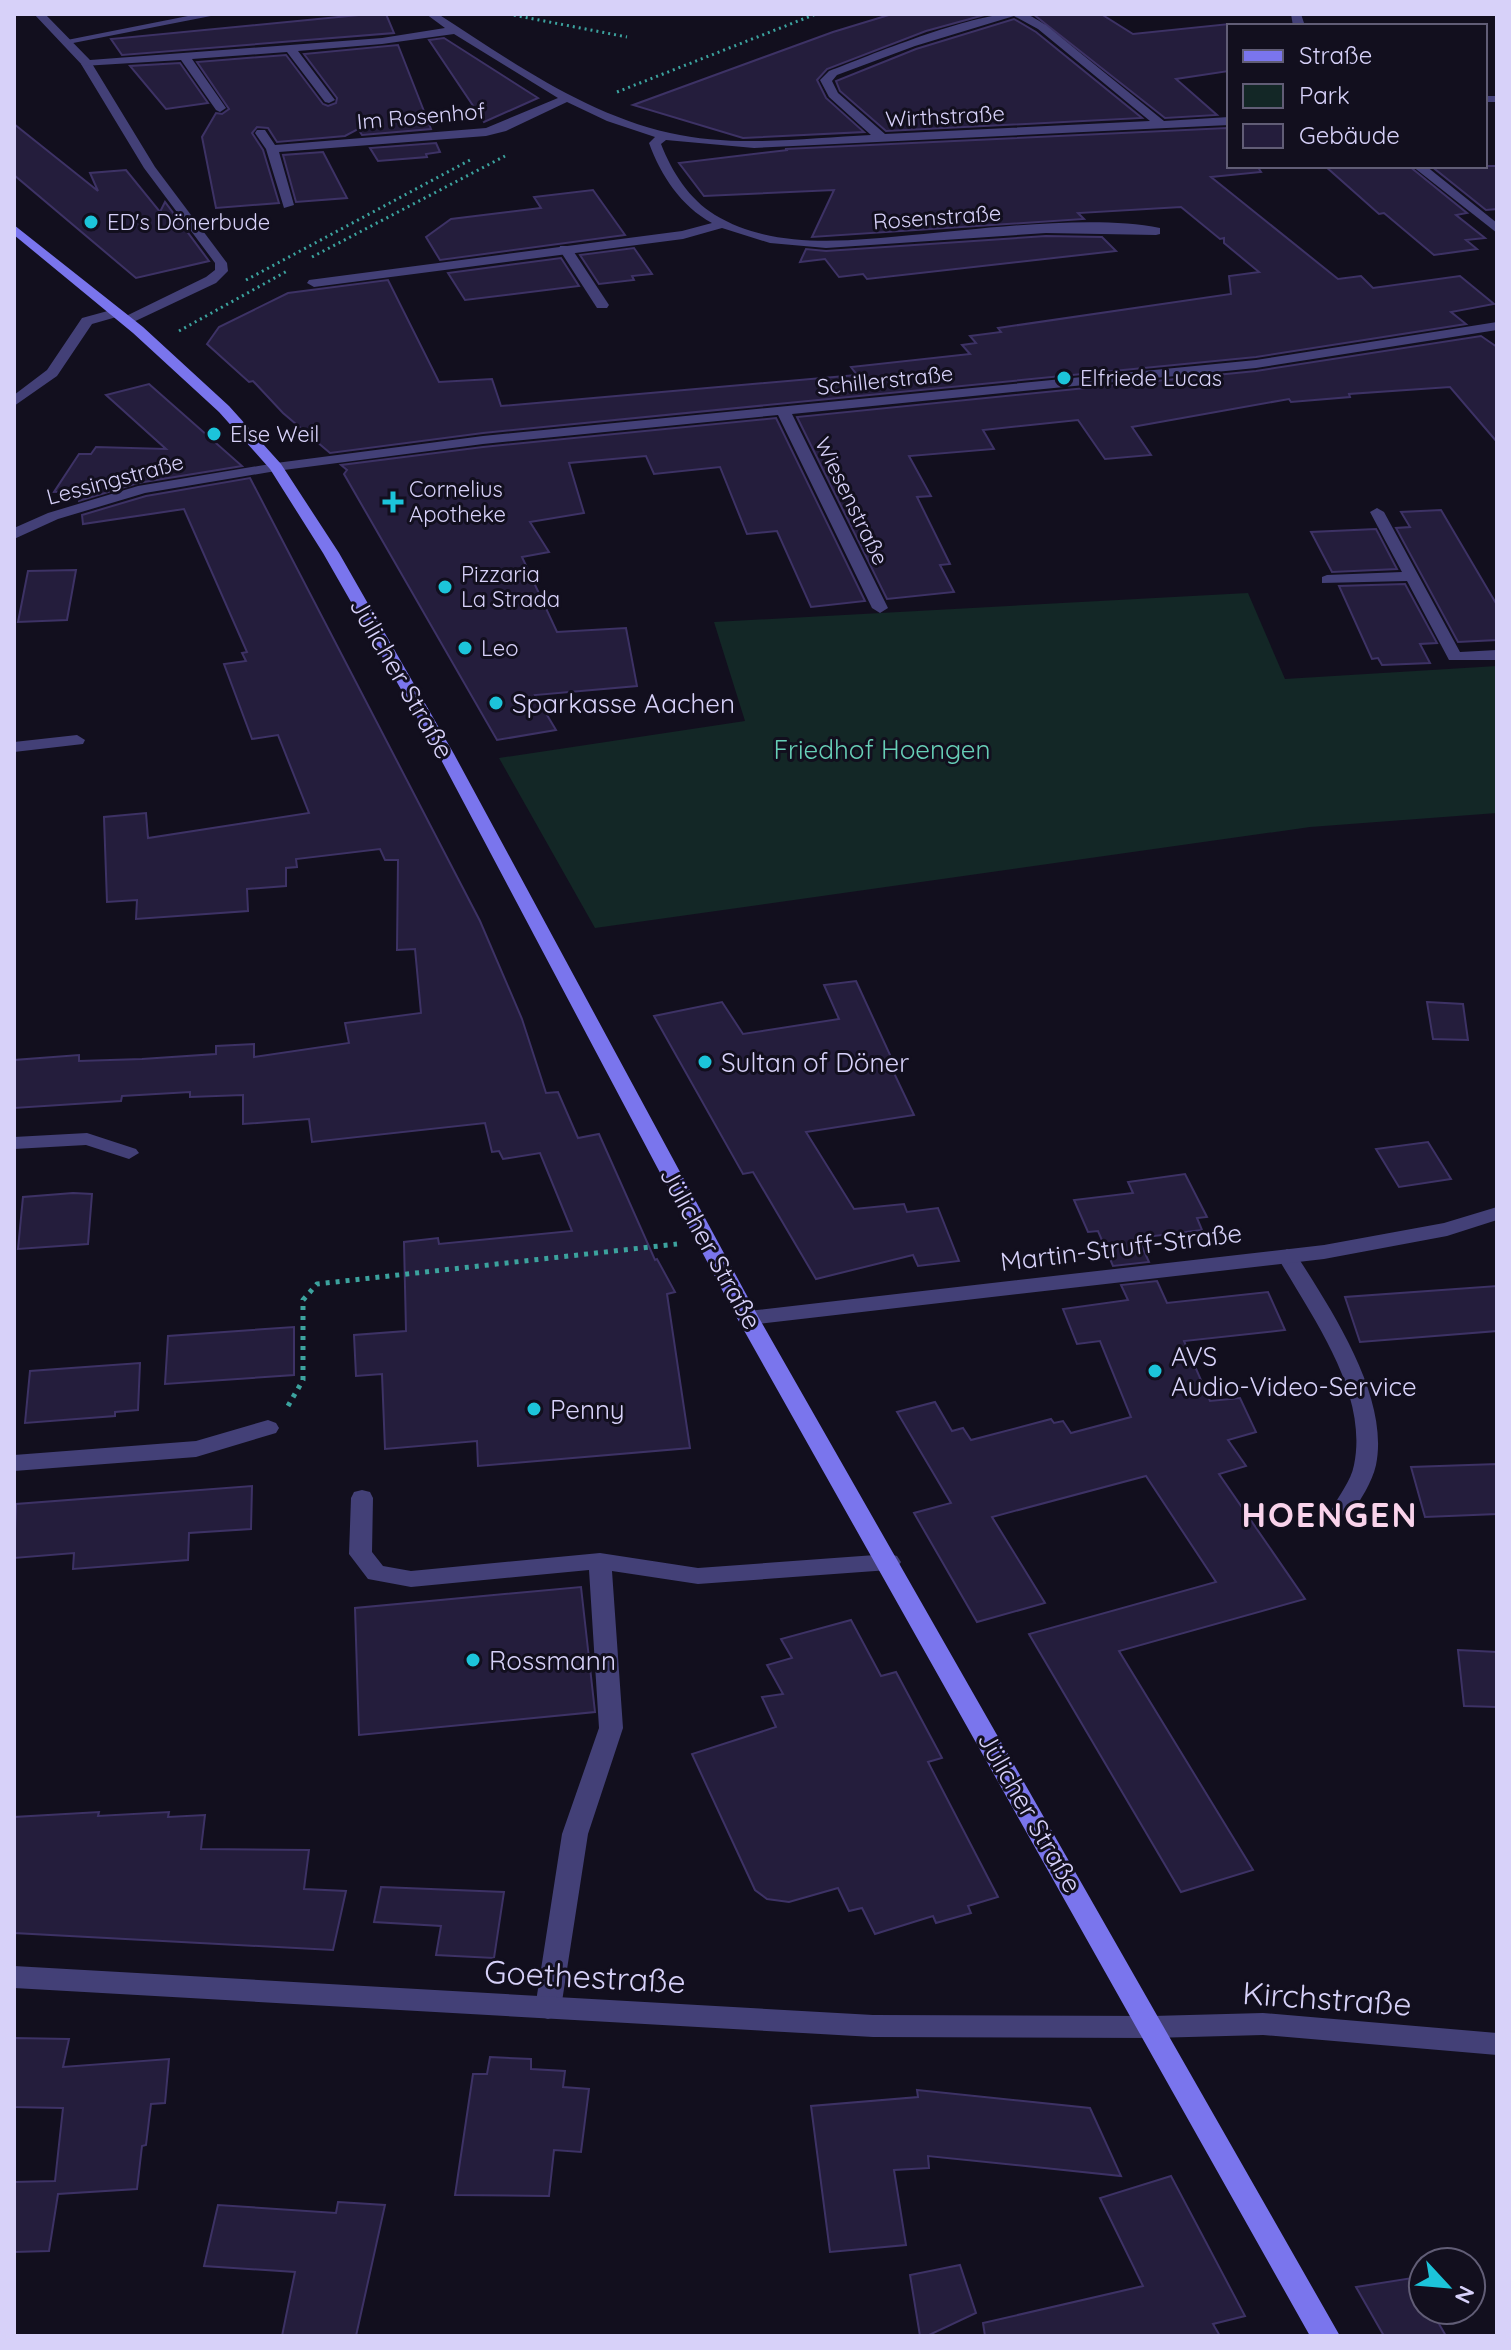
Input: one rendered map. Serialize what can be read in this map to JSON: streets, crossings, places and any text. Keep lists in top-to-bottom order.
{
  "streets": {
    "main road": ["Jülicher Straße"],
    "street": [
      "Im Rosenhof",
      "Wirthstraße",
      "Rosenstraße",
      "Schillerstraße",
      "Lessingstraße",
      "Wiesenstraße",
      "Martin-Struff-Straße",
      "Goethestraße",
      "Kirchstraße"
    ]
  },
  "crossings": [
    ["Wirthstraße", "Rosenstraße"],
    ["Schillerstraße", "Lessingstraße"],
    ["Schillerstraße", "Wiesenstraße"],
    ["Schillerstraße", "Jülicher Straße"],
    ["Lessingstraße", "Jülicher Straße"],
    ["Jülicher Straße", "Martin-Struff-Straße"],
    ["Jülicher Straße", "Goethestraße"],
    ["Jülicher Straße", "Kirchstraße"],
    ["Goethestraße", "Kirchstraße"]
  ],
  "districts": ["HOENGEN"],
  "parks": ["Friedhof Hoengen"],
  "places": {
    "other": [
      "ED's Dönerbude",
      "Elfriede Lucas",
      "Else Weil",
      "Pizzaria La Strada",
      "Leo",
      "Sparkasse Aachen",
      "Sultan of Döner",
      "AVS Audio-Video-Service",
      "Penny",
      "Rossmann"
    ],
    "health": ["Cornelius Apotheke"]
  },
  "legend": ["Straße", "Park", "Gebäude"],
  "north": "bottom right"
}
